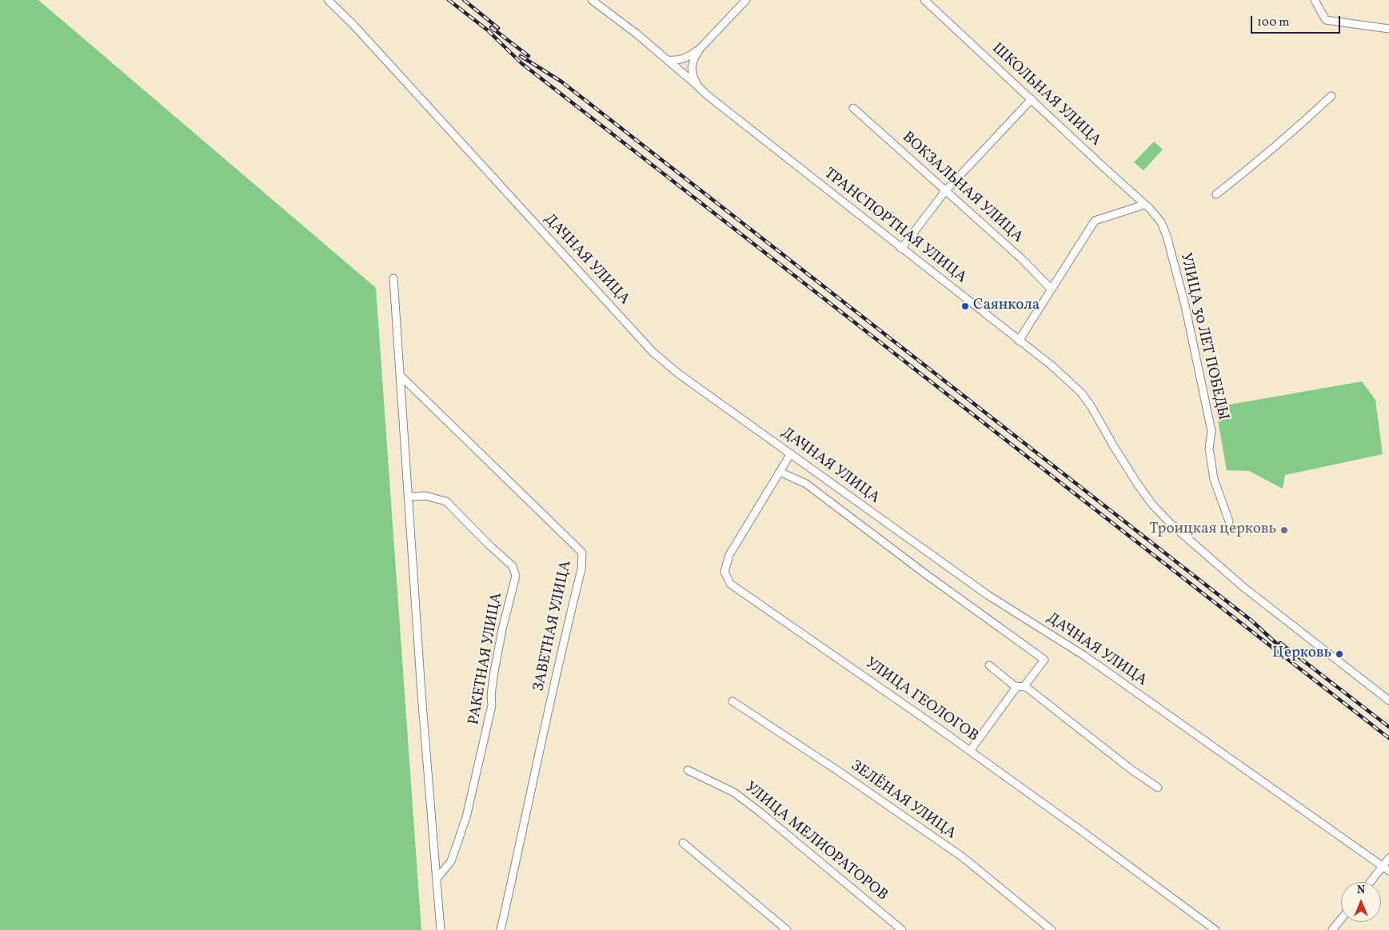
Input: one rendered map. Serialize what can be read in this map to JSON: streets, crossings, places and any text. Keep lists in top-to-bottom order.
{
  "streets": {
    "street": [
      "ШКОЛЬНАЯ УЛИЦА",
      "ВОКЗАЛЬНАЯ УЛИЦА",
      "ТРАНСПОРТНАЯ УЛИЦА",
      "ДАЧНАЯ УЛИЦА",
      "УЛИЦА 30 ЛЕТ ПОБЕДЫ",
      "ЗАВЕТНАЯ УЛИЦА",
      "РАКЕТНАЯ УЛИЦА",
      "УЛИЦА ГЕОЛОГОВ",
      "ЗЕЛЁНАЯ УЛИЦА",
      "УЛИЦА МЕЛИОРАТОРОВ"
    ]
  },
  "crossings": [
    ["ШКОЛЬНАЯ УЛИЦА", "УЛИЦА 30 ЛЕТ ПОБЕДЫ"],
    ["ДАЧНАЯ УЛИЦА", "УЛИЦА ГЕОЛОГОВ"]
  ],
  "places": ["Саянкола", "Троицкая церковь", "Церковь"],
  "scale_bar": "100 m",
  "north": "top"
}
